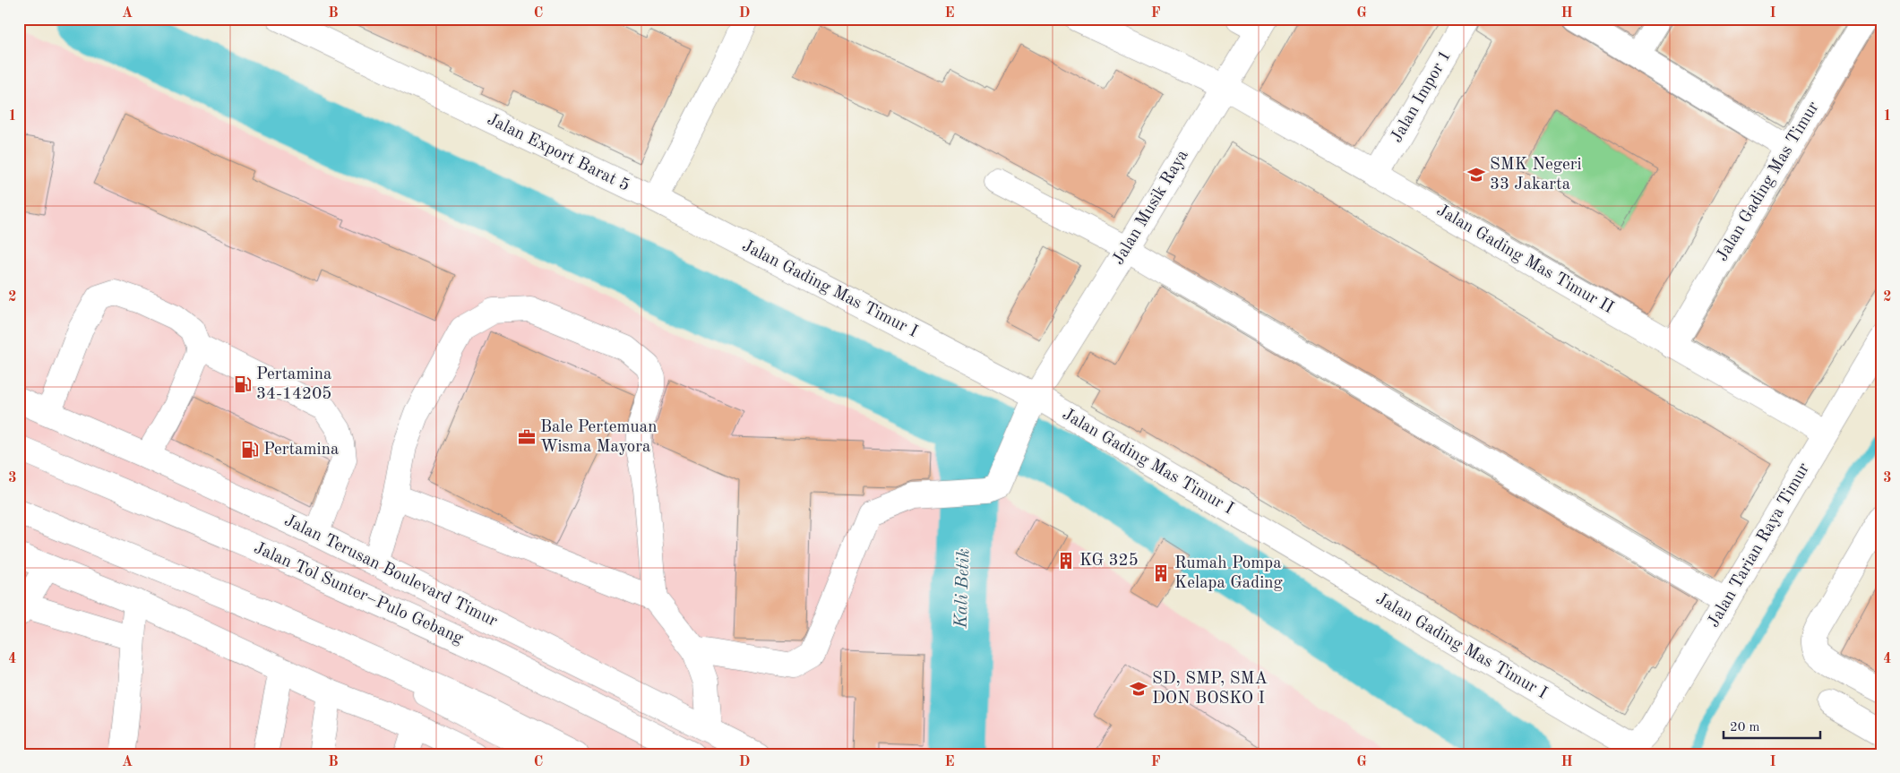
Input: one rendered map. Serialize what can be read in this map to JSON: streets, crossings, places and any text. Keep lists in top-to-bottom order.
{
  "streets": {
    "main road": [
      "Jalan Impor 1",
      "Jalan Export Barat 5",
      "Jalan Gading Mas Timur",
      "Jalan Musik Raya",
      "Jalan Gading Mas Timur II",
      "Jalan Gading Mas Timur I",
      "Jalan Tarian Raya Timur",
      "Jalan Terusan Boulevard Timur",
      "Jalan Tol Sunter–Pulo Gebang"
    ]
  },
  "crossings": [
    ["Jalan Impor 1", "Jalan Gading Mas Timur II"],
    ["Jalan Export Barat 5", "Jalan Gading Mas Timur I"],
    ["Jalan Gading Mas Timur", "Jalan Gading Mas Timur II"],
    ["Jalan Musik Raya", "Jalan Gading Mas Timur II"],
    ["Jalan Musik Raya", "Jalan Gading Mas Timur I"],
    ["Jalan Gading Mas Timur II", "Jalan Tarian Raya Timur"],
    ["Jalan Gading Mas Timur I", "Jalan Tarian Raya Timur"]
  ],
  "water": ["Kali Betik"],
  "places": {
    "school or university": ["SMK Negeri 33 Jakarta", "SD, SMP, SMA DON BOSKO I"],
    "fuel station": ["Pertamina 34-14205", "Pertamina"],
    "office": ["Bale Pertemuan Wisma Mayora"],
    "building": ["KG 325", "Rumah Pompa Kelapa Gading"]
  },
  "scale_bar": "20 m",
  "grid": {
    "columns": [
      "A",
      "B",
      "C",
      "D",
      "E",
      "F",
      "G",
      "H",
      "I"
    ],
    "rows": [
      "1",
      "2",
      "3",
      "4"
    ]
  }
}
